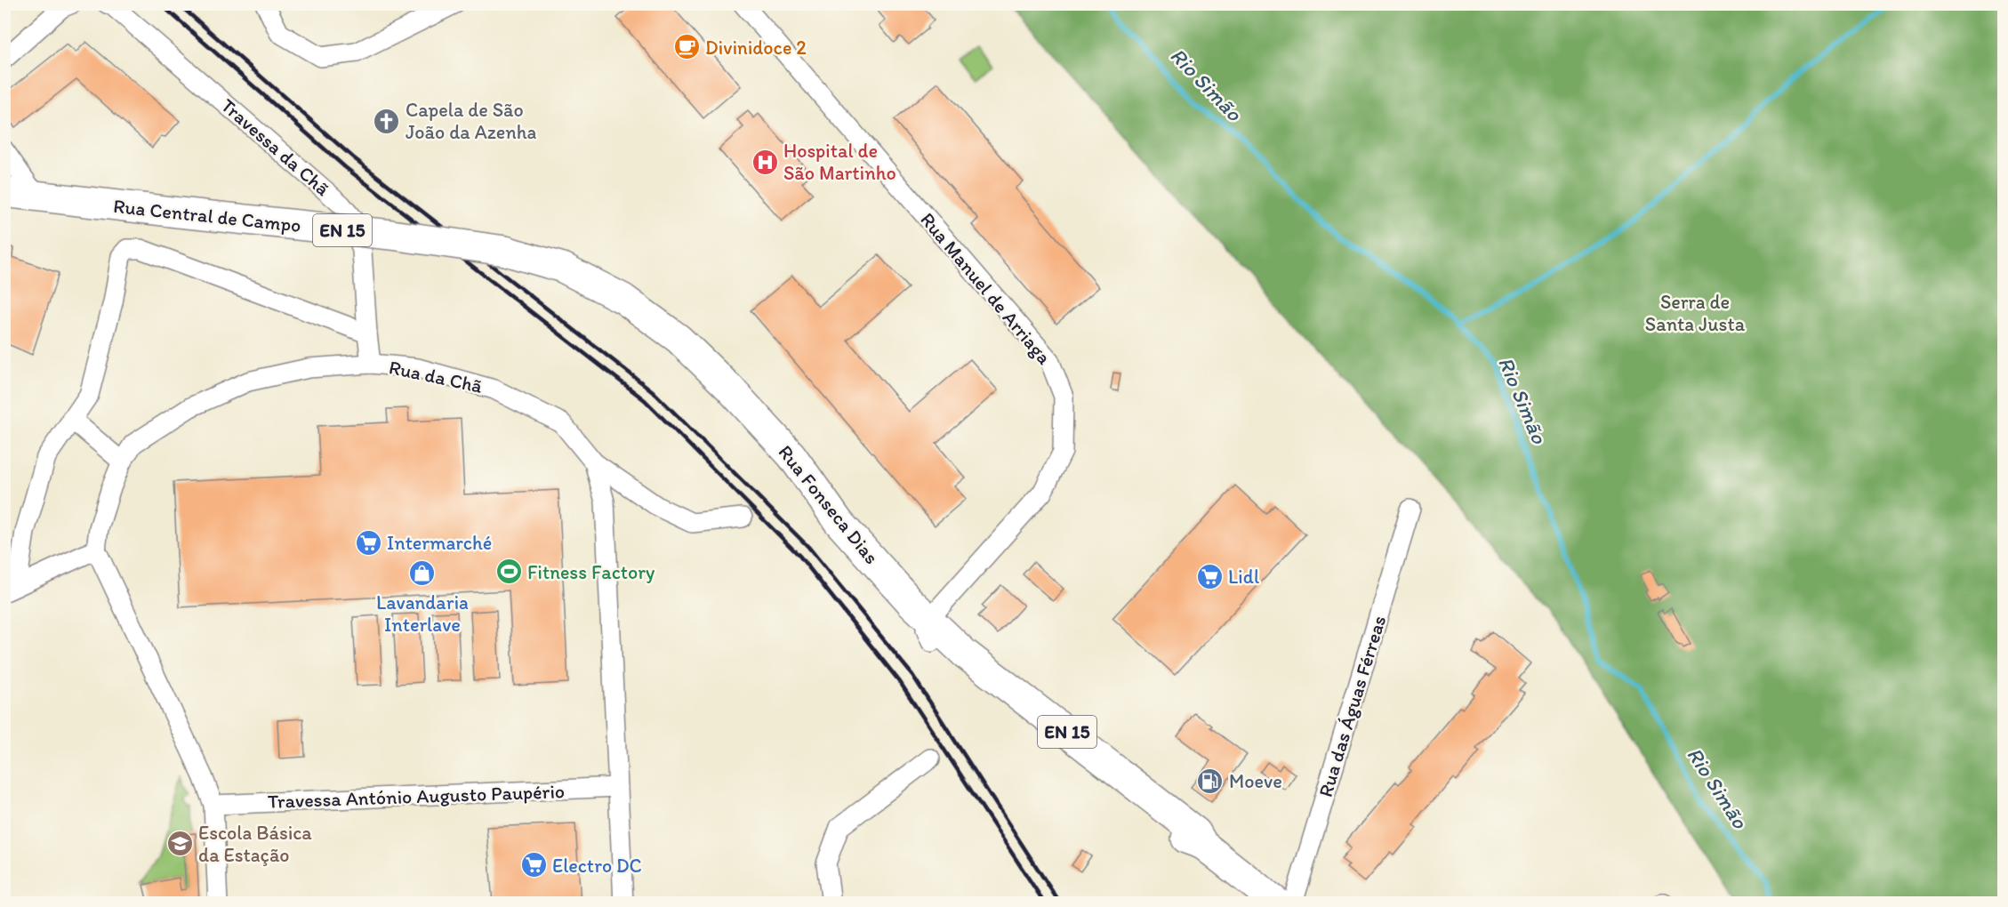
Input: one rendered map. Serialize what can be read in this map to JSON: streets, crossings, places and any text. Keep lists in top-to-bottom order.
{
  "streets": {
    "main road": ["Rua Central de Campo", "EN 15", "Rua Fonseca Dias"],
    "street": [
      "Travessa da Chã",
      "Rua Manuel de Arriaga",
      "Rua da Chã",
      "Rua das Águas Férreas",
      "Travessa António Augusto Paupério"
    ]
  },
  "crossings": [
    ["Travessa da Chã", "Rua da Chã"],
    ["Rua Central de Campo", "Rua Fonseca Dias"],
    ["Rua Manuel de Arriaga", "Rua Fonseca Dias"]
  ],
  "water": ["Rio Simão"],
  "parks": ["Serra de Santa Justa"],
  "places": {
    "cafe": ["Divinidoce 2"],
    "church": ["Capela de São João da Azenha"],
    "hospital": ["Hospital de São Martinho"],
    "supermarket": ["Intermarché", "Lidl", "Electro DC"],
    "sports": ["Fitness Factory"],
    "shop": ["Lavandaria Interlave"],
    "fuel station": ["Moeve"],
    "school or university": ["Escola Básica da Estação"]
  }
}
